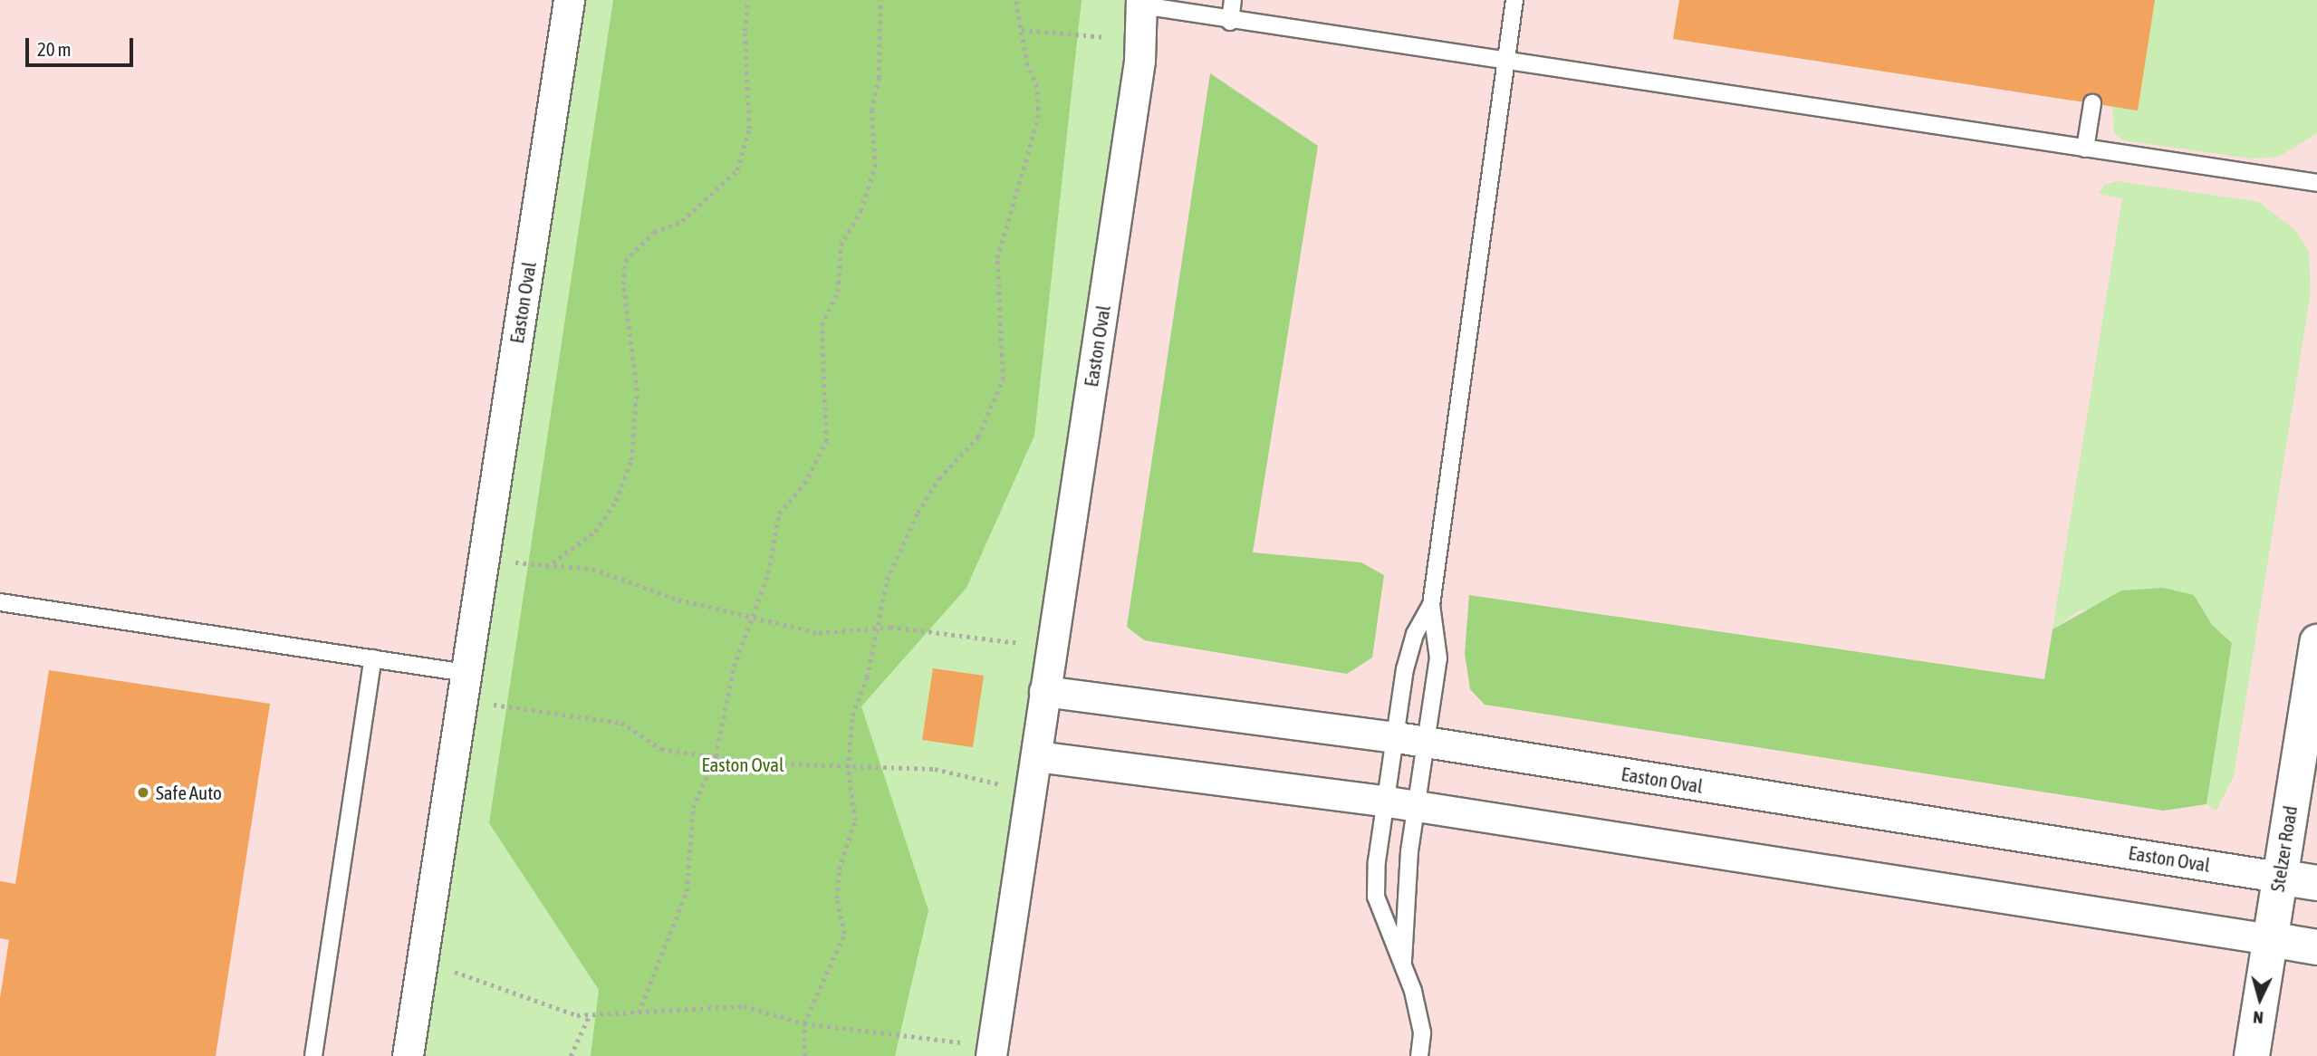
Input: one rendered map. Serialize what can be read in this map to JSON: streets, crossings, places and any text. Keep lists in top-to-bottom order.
{
  "streets": {
    "main road": ["Stelzer Road"],
    "street": ["Easton Oval"]
  },
  "crossings": [
    ["Easton Oval", "Stelzer Road"]
  ],
  "parks": ["Easton Oval"],
  "places": ["Safe Auto"],
  "scale_bar": "20 m",
  "north": "bottom"
}
